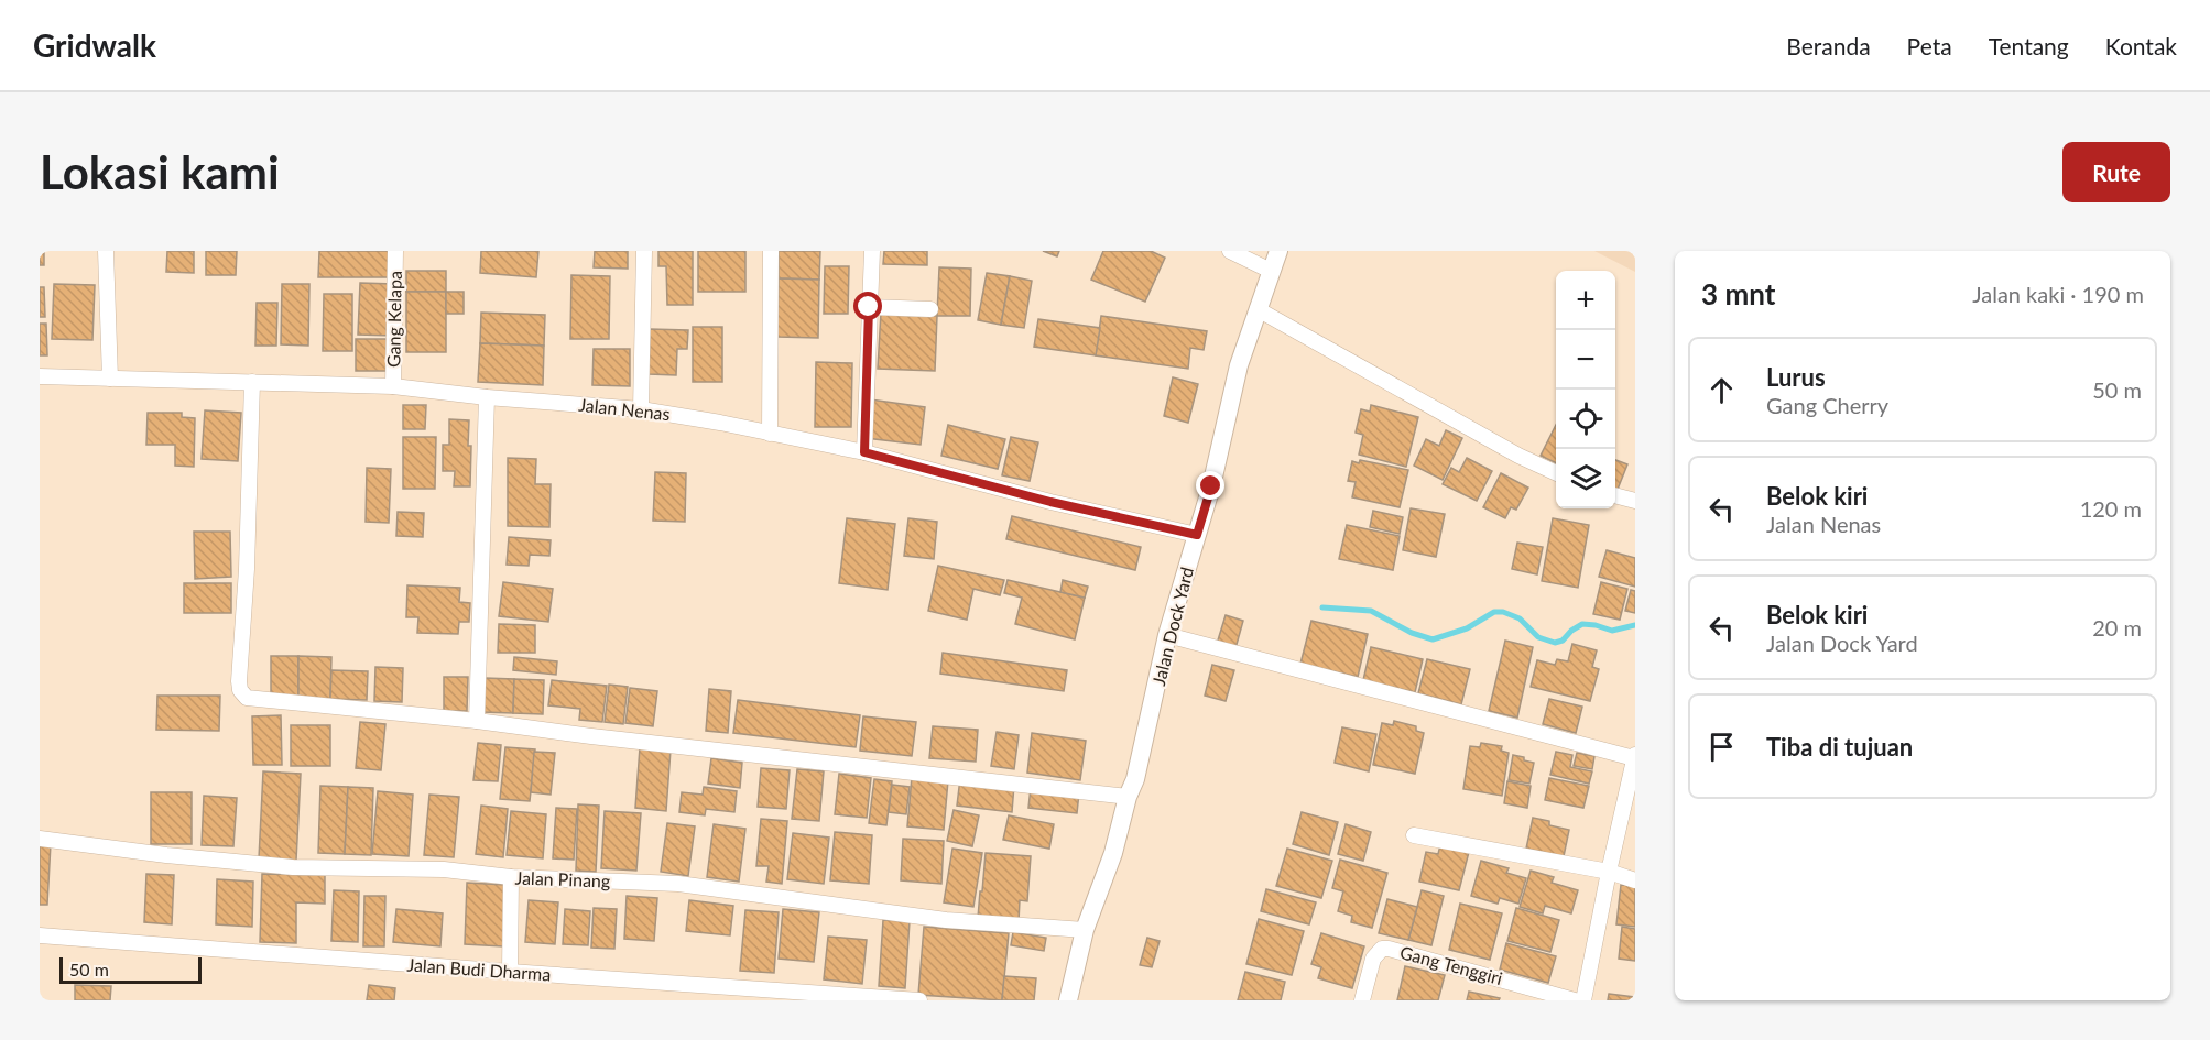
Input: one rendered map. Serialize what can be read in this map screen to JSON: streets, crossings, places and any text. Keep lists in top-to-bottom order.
{
  "streets": {
    "street": [
      "Gang Kelapa",
      "Jalan Nenas",
      "Jalan Dock Yard",
      "Jalan Pinang",
      "Gang Tenggiri",
      "Jalan Budi Dharma"
    ]
  },
  "crossings": [
    ["Gang Kelapa", "Jalan Nenas"],
    ["Jalan Nenas", "Jalan Dock Yard"],
    ["Jalan Dock Yard", "Jalan Pinang"]
  ],
  "scale_bar": "50 m",
  "page": {
    "header": "Gridwalk",
    "nav": [
      "Beranda",
      "Peta",
      "Tentang",
      "Kontak"
    ],
    "buttons": "Rute",
    "title": "Lokasi kami",
    "heading": ["3 mnt", "Jalan kaki · 190 m"],
    "map_buttons": ["+", "−"],
    "list": [
      ["Lurus", "Gang Cherry", "50 m"],
      ["Belok kiri", "Jalan Nenas", "120 m"],
      ["Belok kiri", "Jalan Dock Yard", "20 m"],
      "Tiba di tujuan"
    ],
    "scale": "50 m"
  }
}
